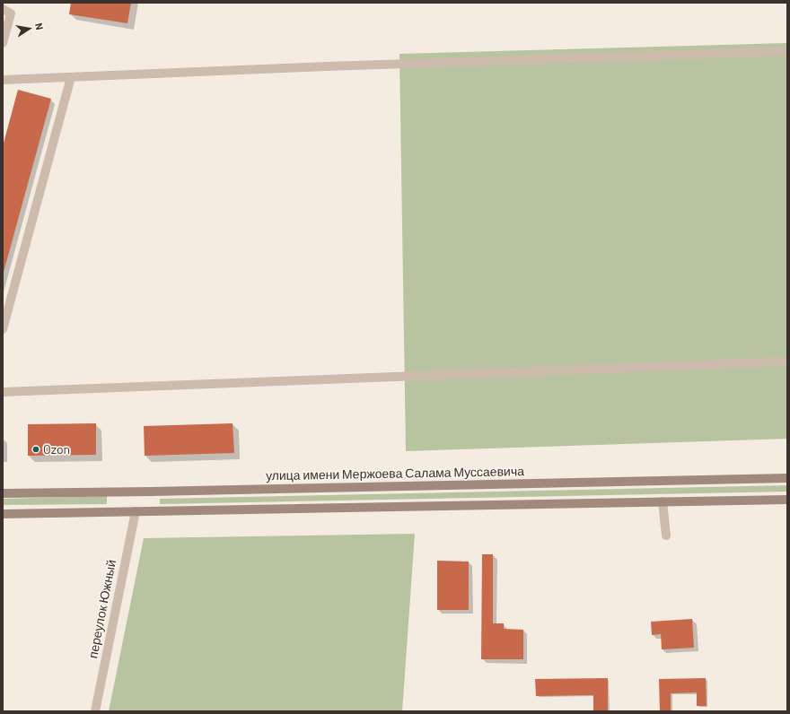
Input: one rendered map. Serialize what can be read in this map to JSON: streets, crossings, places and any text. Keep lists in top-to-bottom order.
{
  "streets": {
    "street": ["улица имени Мержоева Салама Муссаевича", "переулок Южный"]
  },
  "places": ["Ozon"],
  "north": "right"
}
